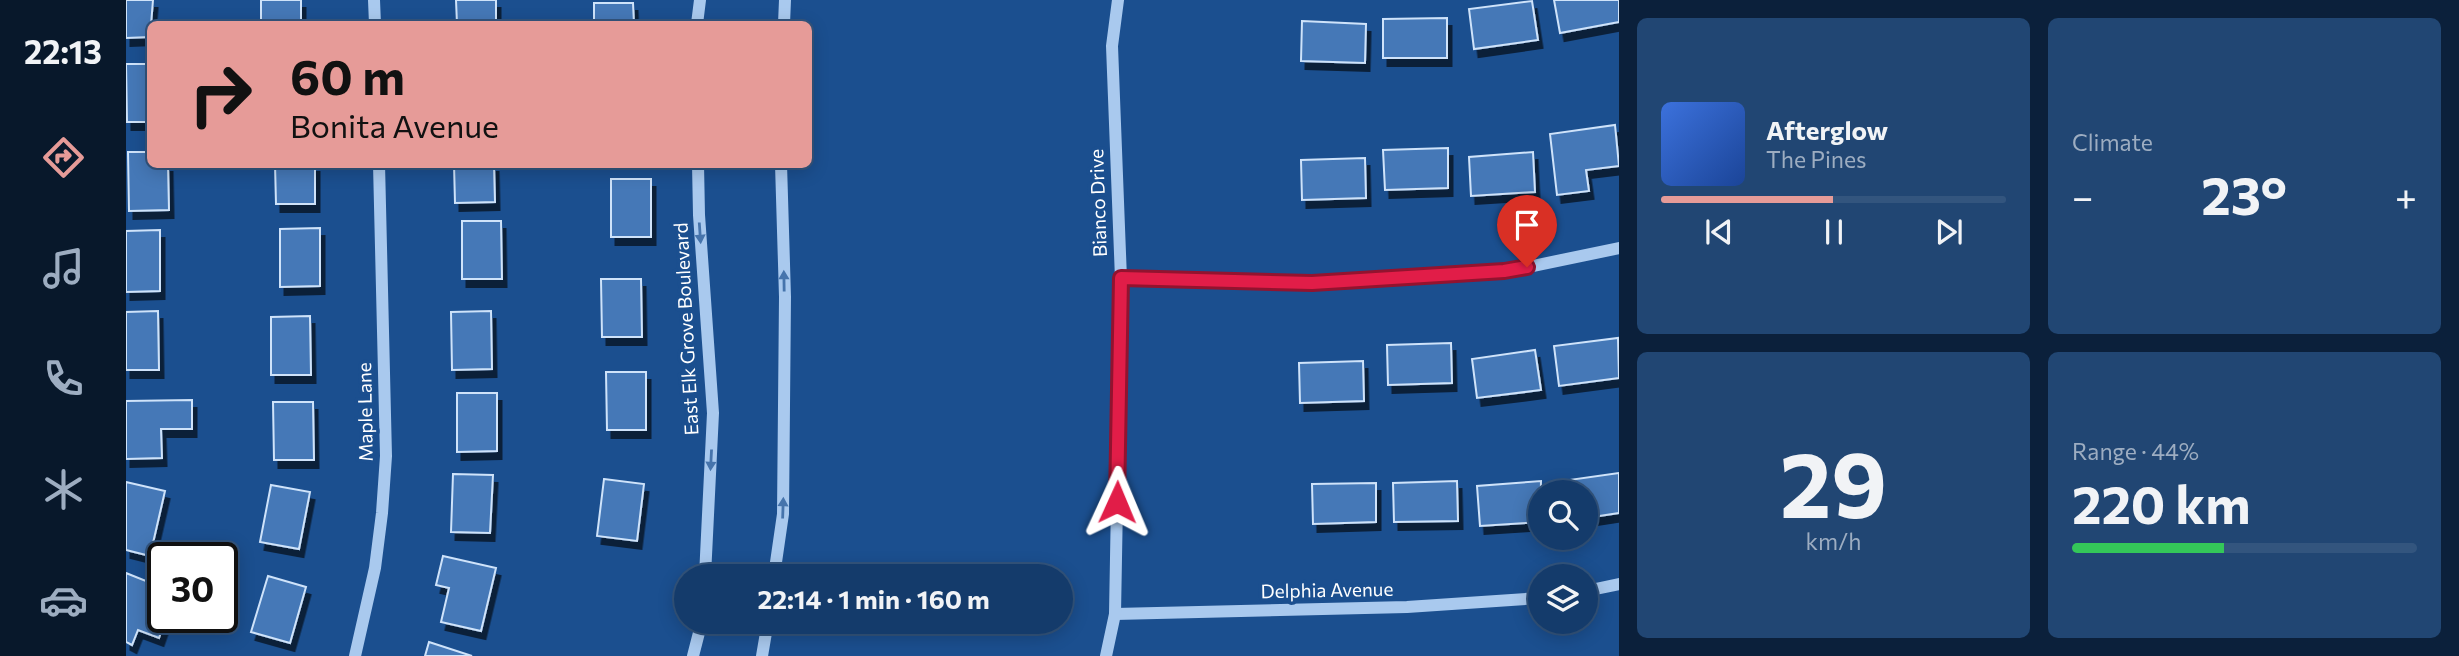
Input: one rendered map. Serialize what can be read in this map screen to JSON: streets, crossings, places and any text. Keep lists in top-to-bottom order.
{
  "streets": {
    "street": [
      "Bianco Drive",
      "East Elk Grove Boulevard",
      "Maple Lane",
      "Delphia Avenue"
    ]
  },
  "crossings": [
    ["Bianco Drive", "Delphia Avenue"]
  ],
  "page": {
    "tabs": "22:13",
    "tile": [
      "Climate",
      ["29", "km/h"],
      ["Range · 44%", "220 km"]
    ],
    "turn": ["60 m", "Bonita Avenue"],
    "song": ["Afterglow", "The Pines"],
    "heat": ["−", "23°", "+"],
    "limit": "30",
    "trip": "22:14 · 1 min · 160 m"
  }
}
